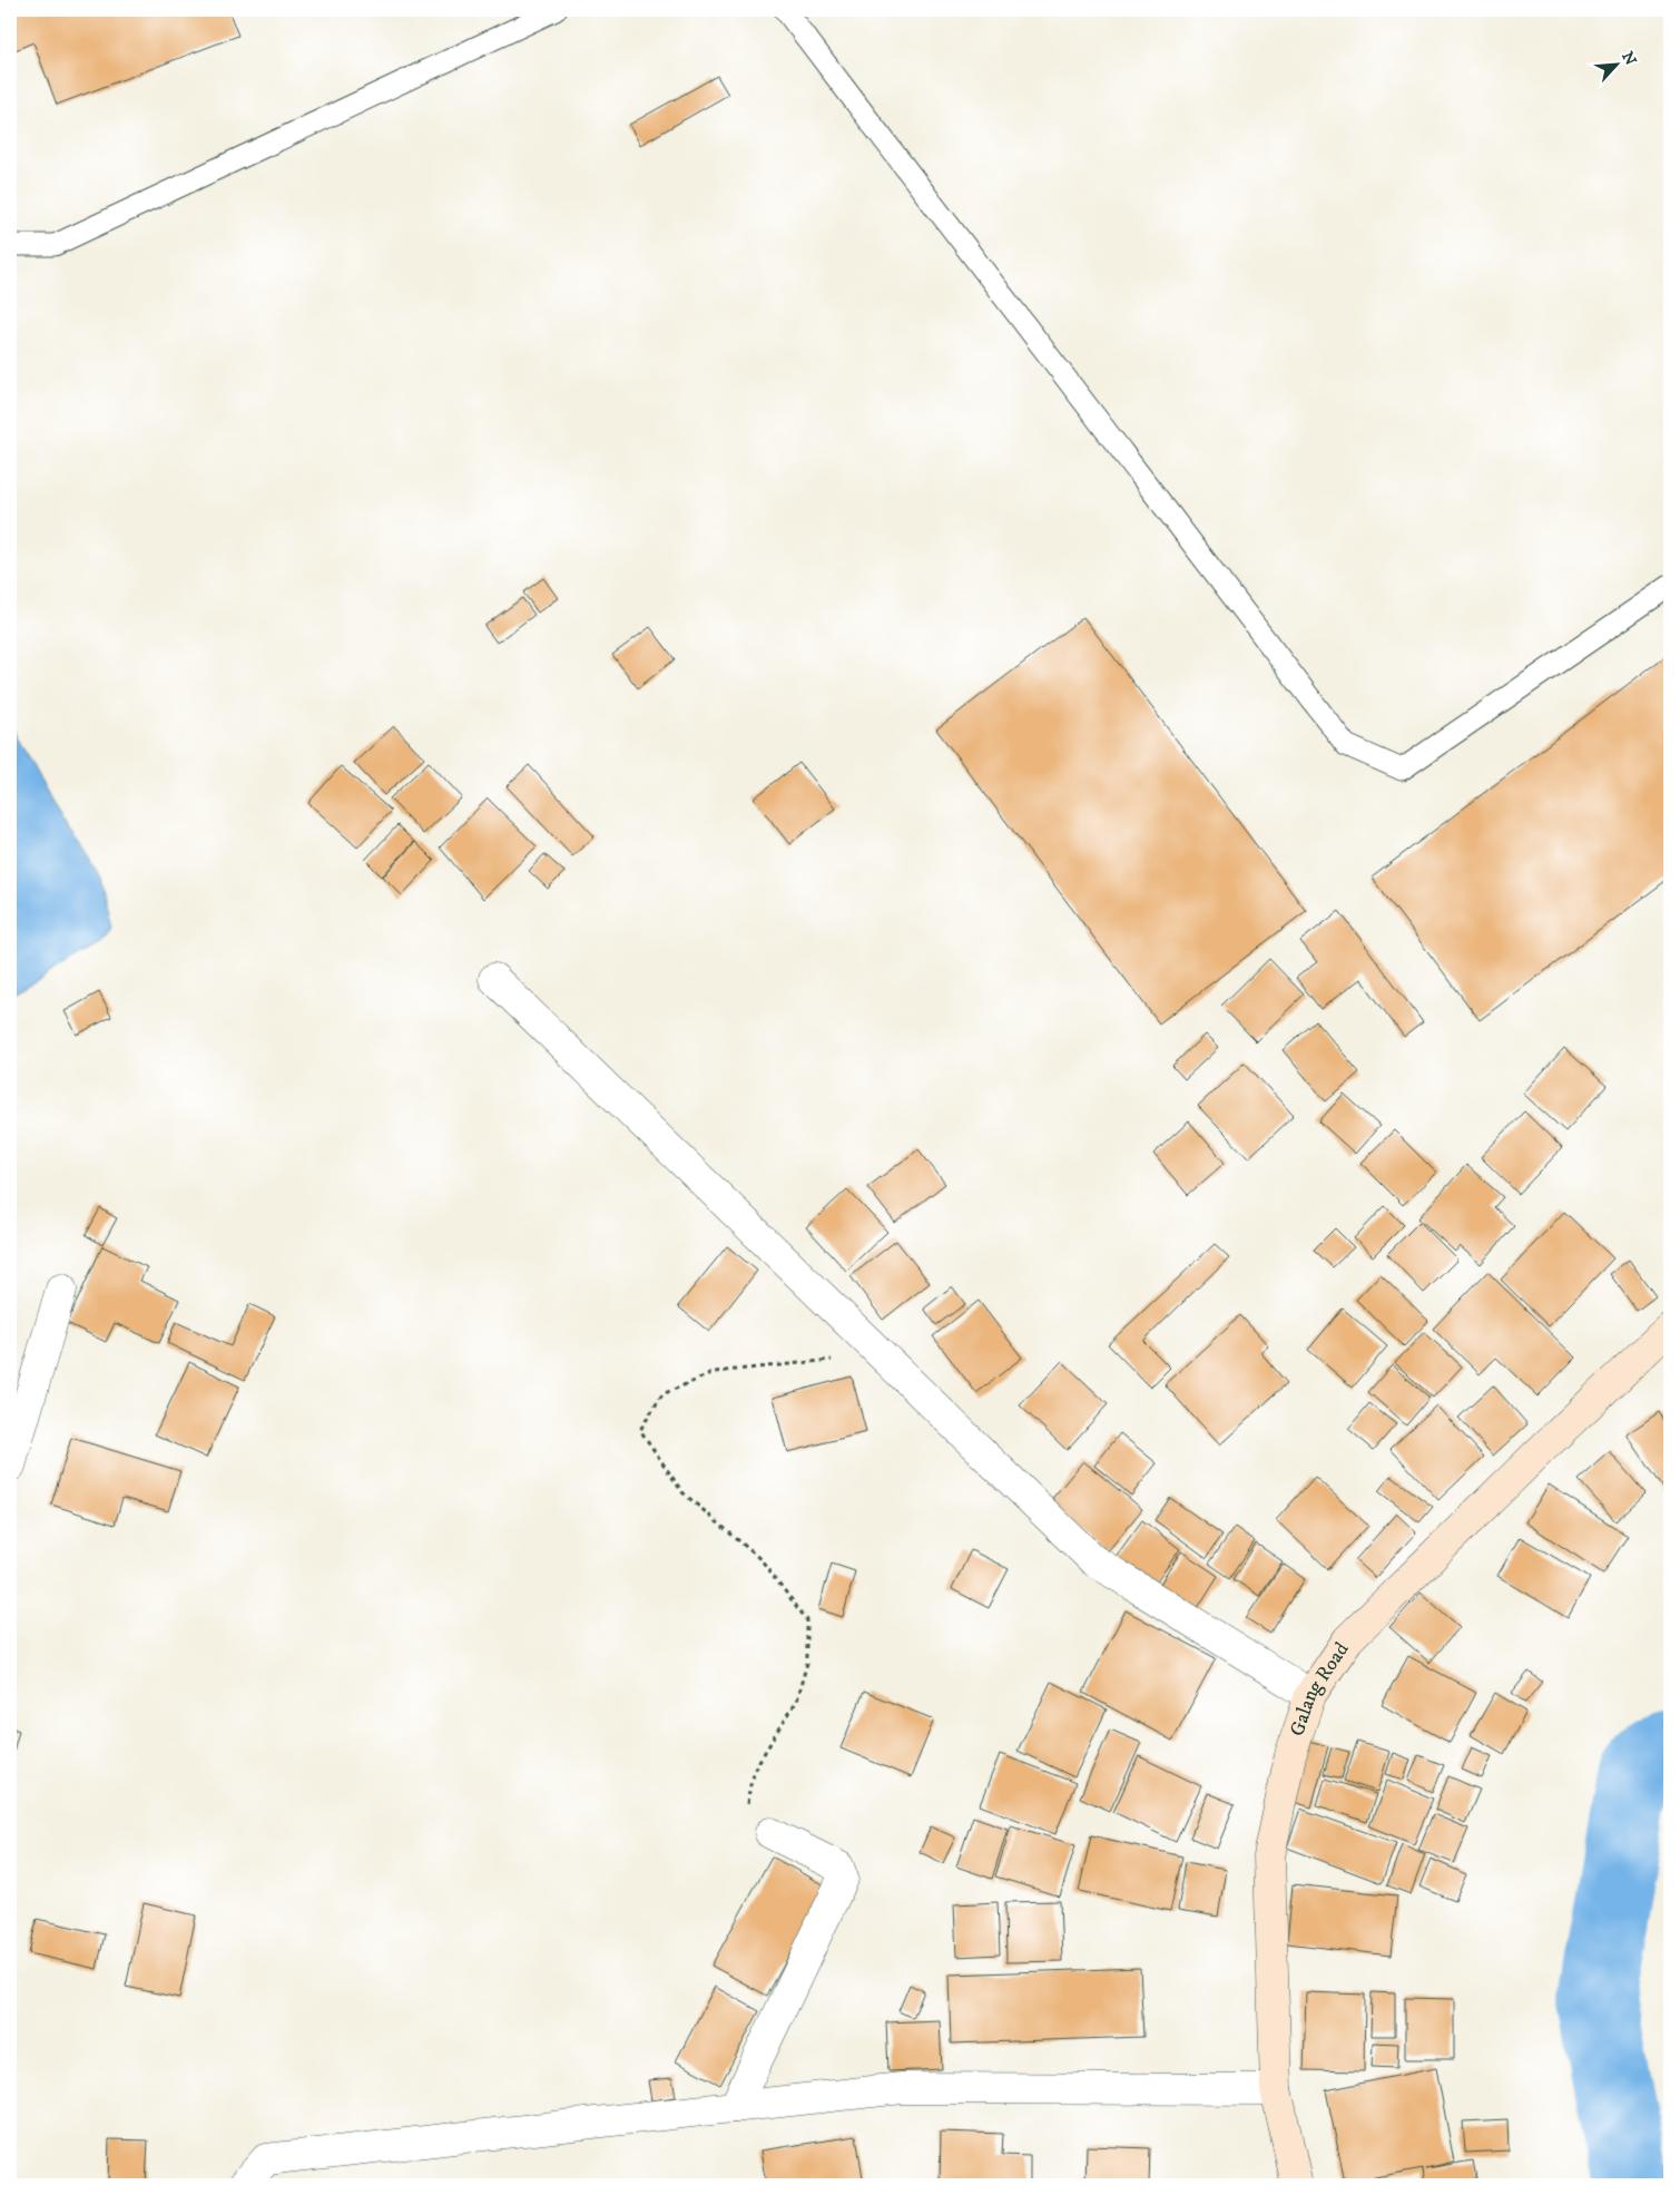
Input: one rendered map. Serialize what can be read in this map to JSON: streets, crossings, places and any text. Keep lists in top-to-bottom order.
{
  "streets": {
    "street": ["Galang Road"]
  },
  "north": "top right"
}
